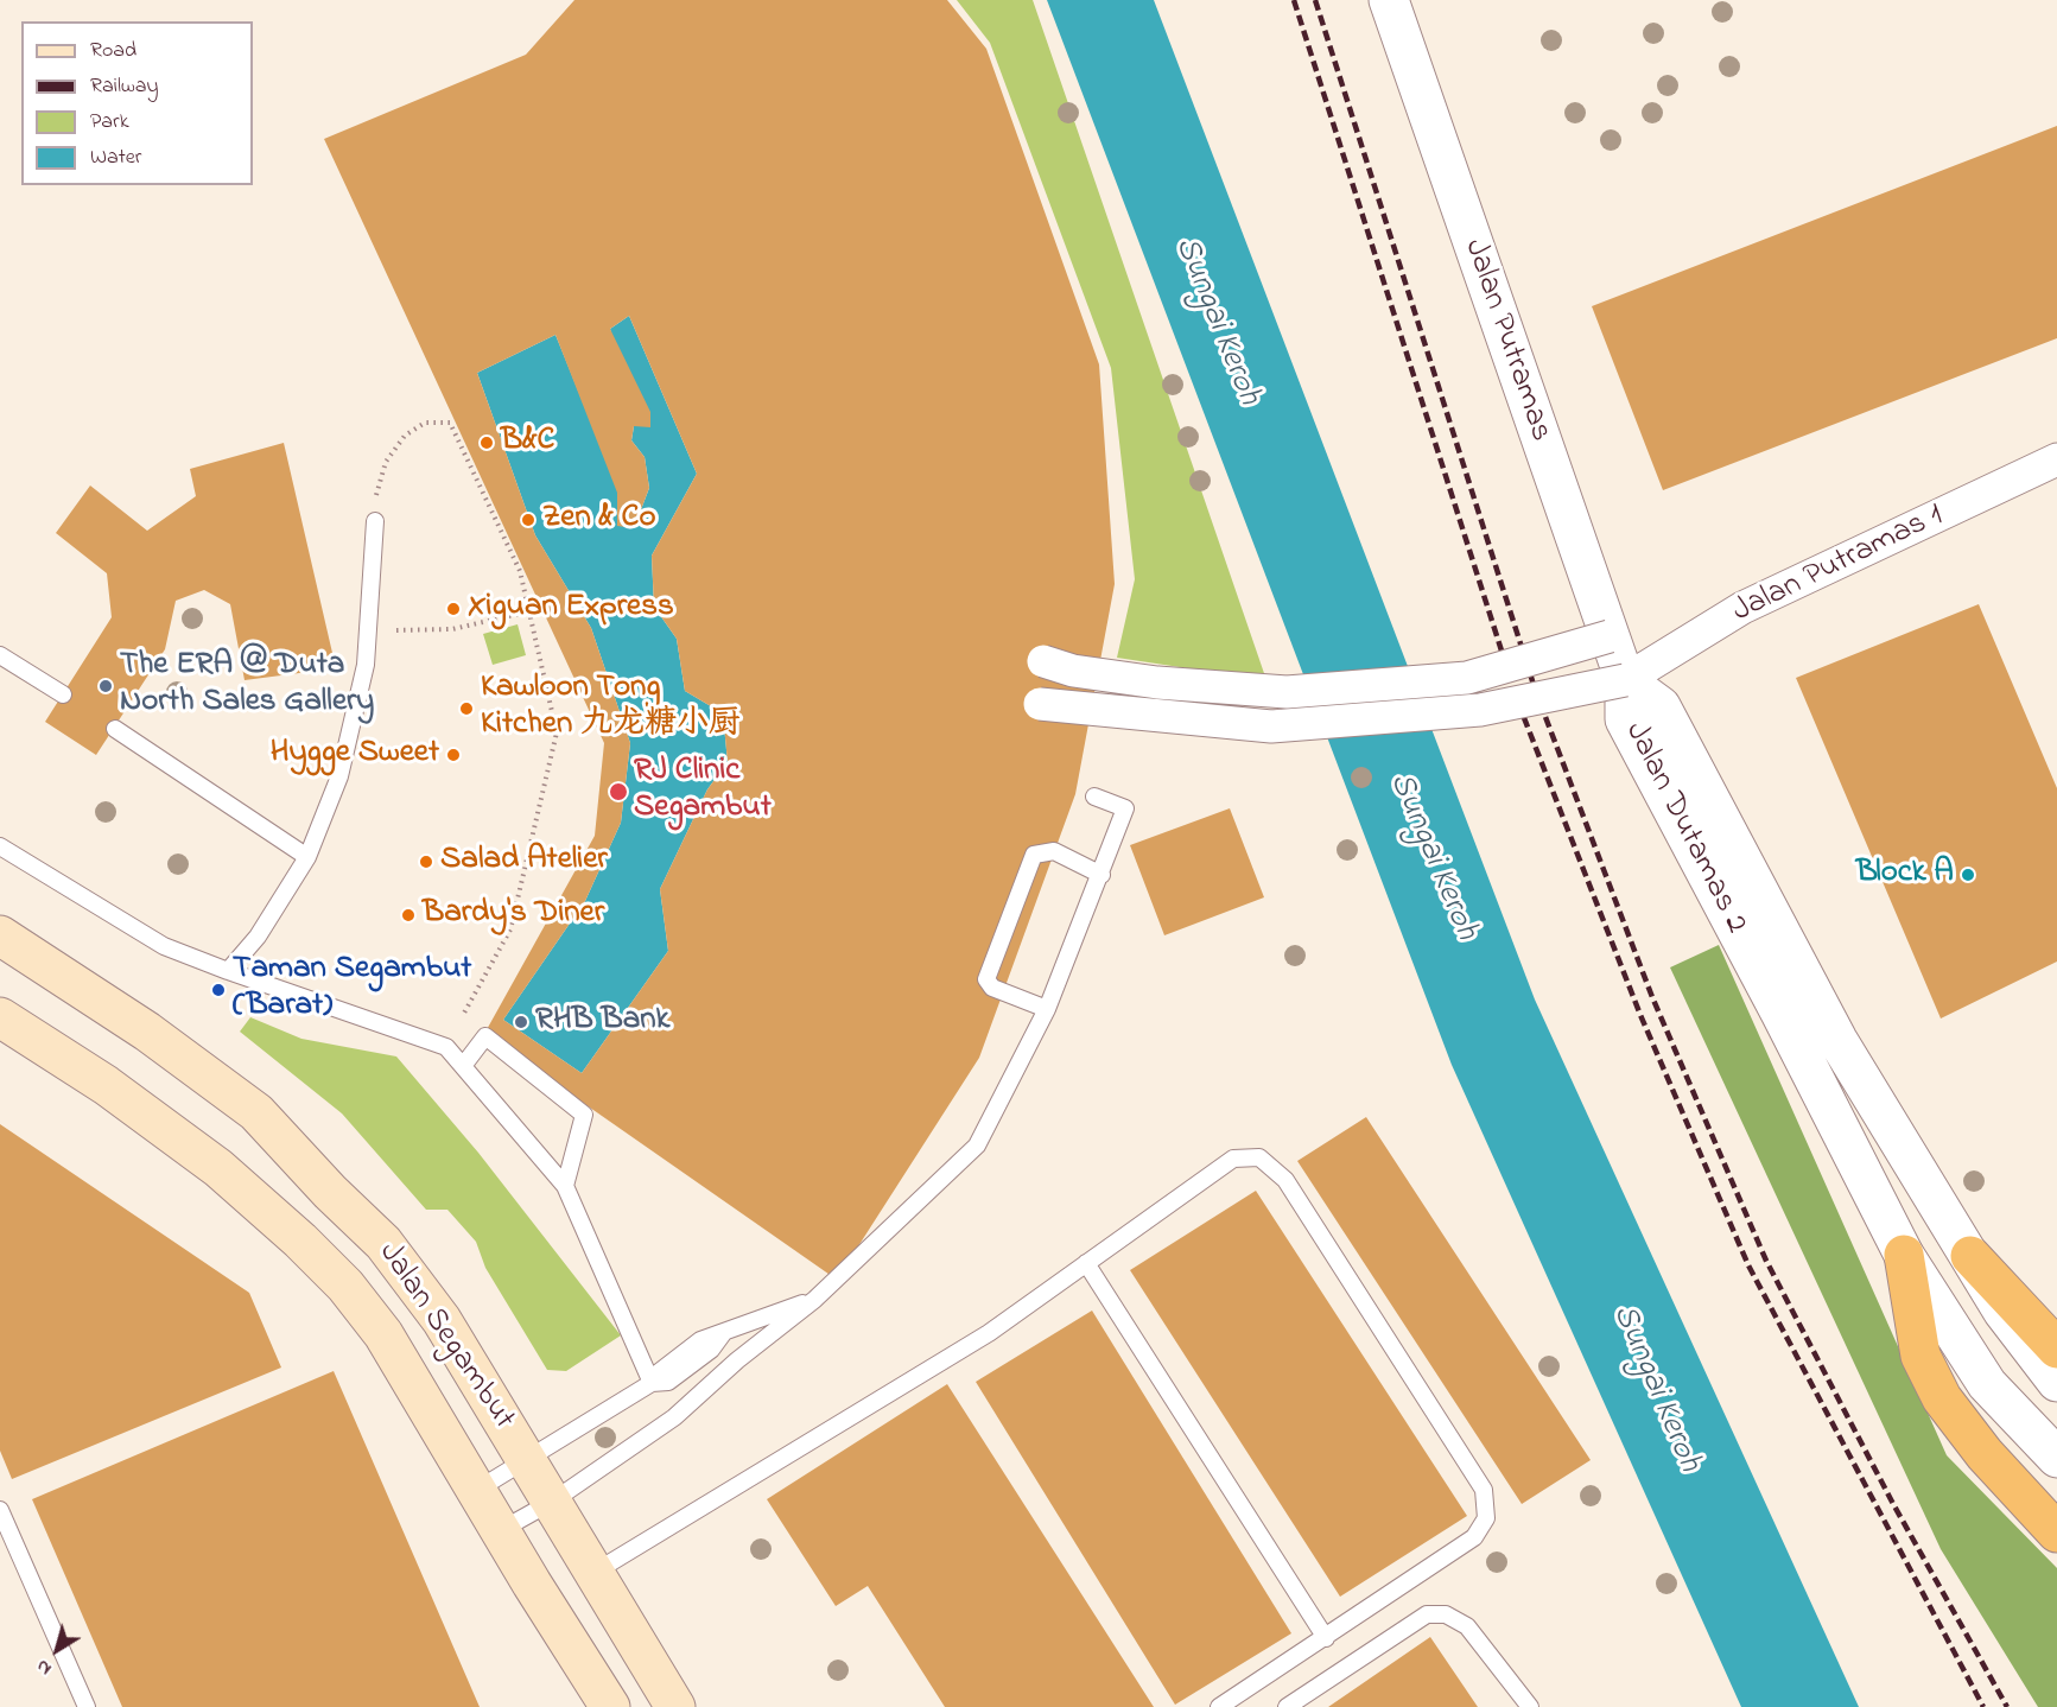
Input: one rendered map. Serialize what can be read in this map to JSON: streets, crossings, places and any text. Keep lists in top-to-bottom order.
{
  "streets": {
    "main road": ["Jalan Segambut"],
    "street": ["Jalan Putramas", "Jalan Putramas 1", "Jalan Dutamas 2"]
  },
  "crossings": [
    ["Jalan Putramas", "Jalan Putramas 1"],
    ["Jalan Putramas", "Jalan Dutamas 2"],
    ["Jalan Putramas 1", "Jalan Dutamas 2"]
  ],
  "water": ["Sungai Keroh"],
  "places": [
    "B&C",
    "Zen & Co",
    "Xiguan Express",
    "The ERA @ Duta North Sales Gallery",
    "Kawloon Tong Kitchen 九龙糖小厨",
    "Hygge Sweet",
    "RJ Clinic Segambut",
    "Salad Atelier",
    "Block A",
    "Bardy's Diner",
    "Taman Segambut (Barat)",
    "RHB Bank"
  ],
  "legend": [
    "Road",
    "Railway",
    "Park",
    "Water"
  ],
  "north": "bottom left"
}
